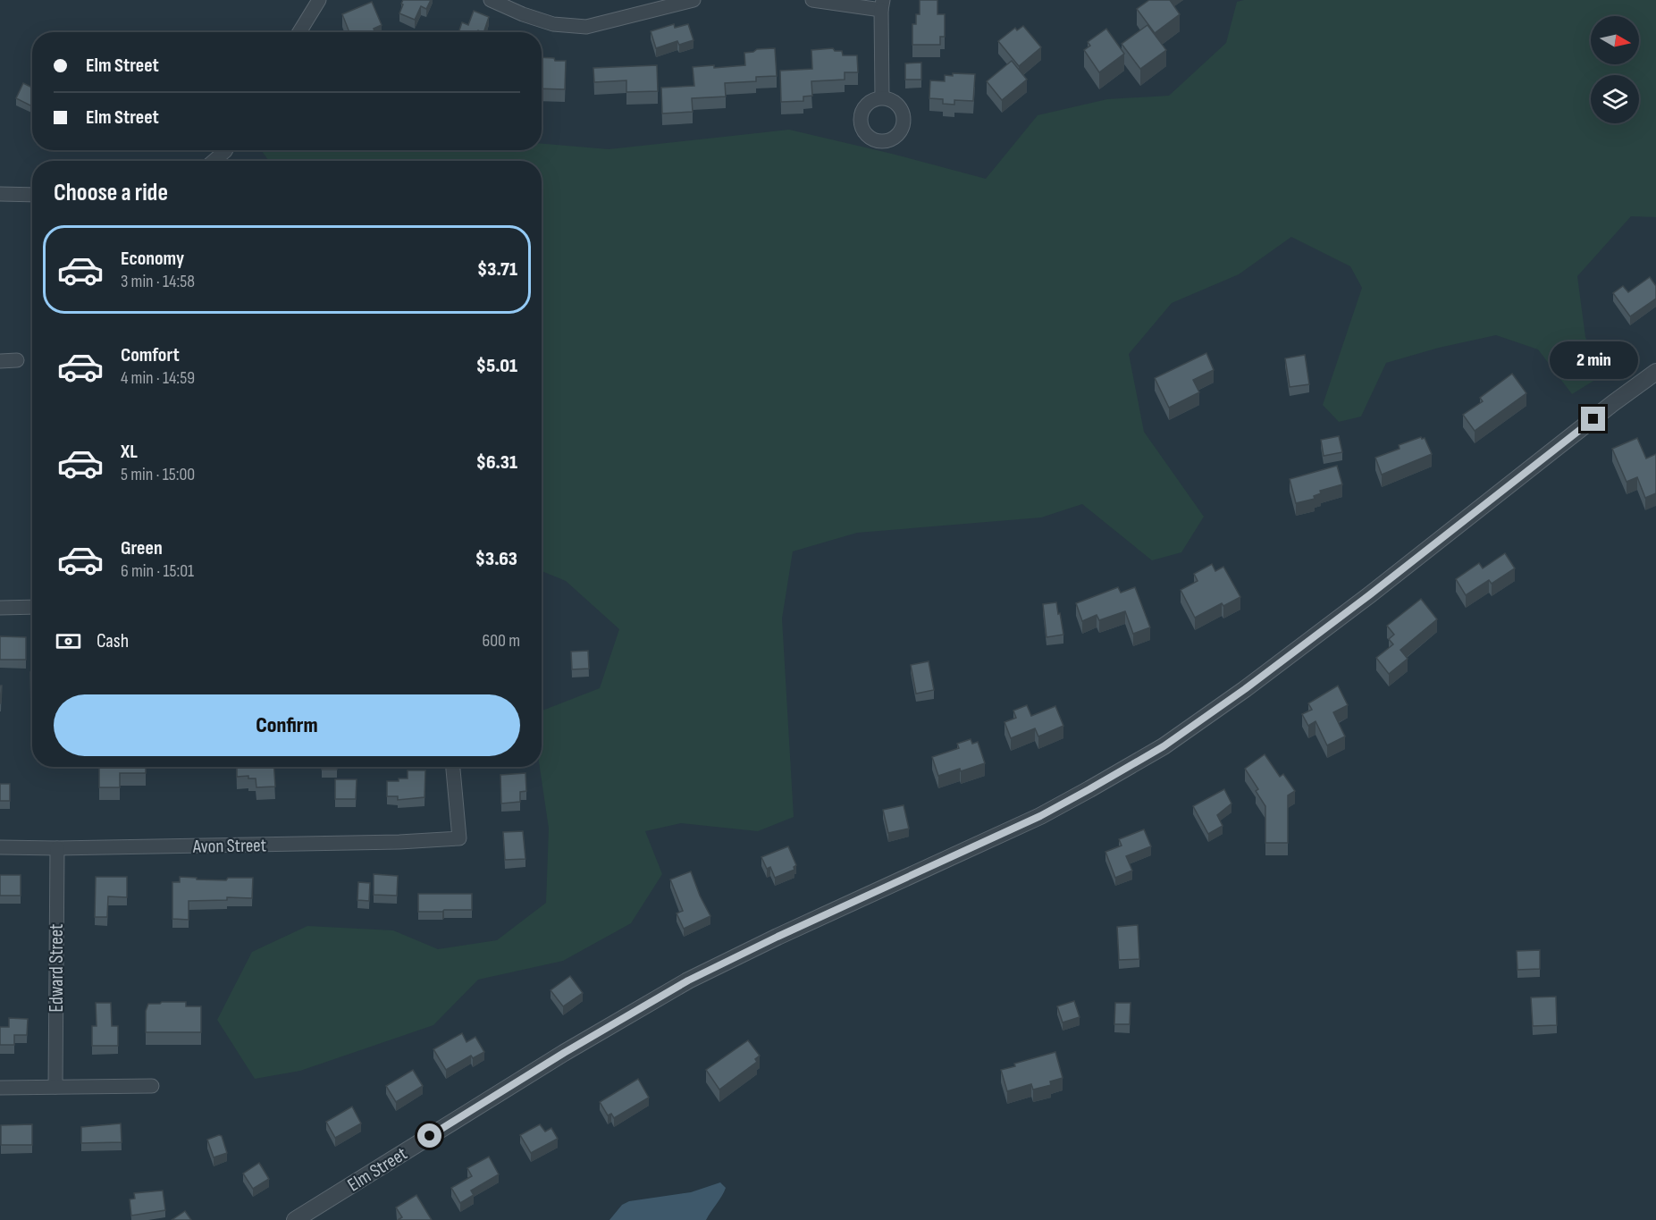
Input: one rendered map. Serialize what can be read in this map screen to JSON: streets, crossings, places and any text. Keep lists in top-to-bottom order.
{
  "streets": {
    "street": ["Avon Street", "Edward Street", "Elm Street"]
  },
  "crossings": [
    ["Avon Street", "Edward Street"]
  ],
  "north": "right",
  "page": {
    "banner": ["Elm Street", "Elm Street"],
    "heading": "Choose a ride",
    "list": [
      {
        "name": "Economy",
        "note": "3 min · 14:58",
        "value": "$3.71"
      },
      {
        "name": "Comfort",
        "note": "4 min · 14:59",
        "value": "$5.01"
      },
      {
        "name": "XL",
        "note": "5 min · 15:00",
        "value": "$6.31"
      },
      {
        "name": "Green",
        "note": "6 min · 15:01",
        "value": "$3.63"
      }
    ],
    "bubble": "2 min",
    "pay": ["Cash", "600 m"],
    "buttons": "Confirm"
  }
}
